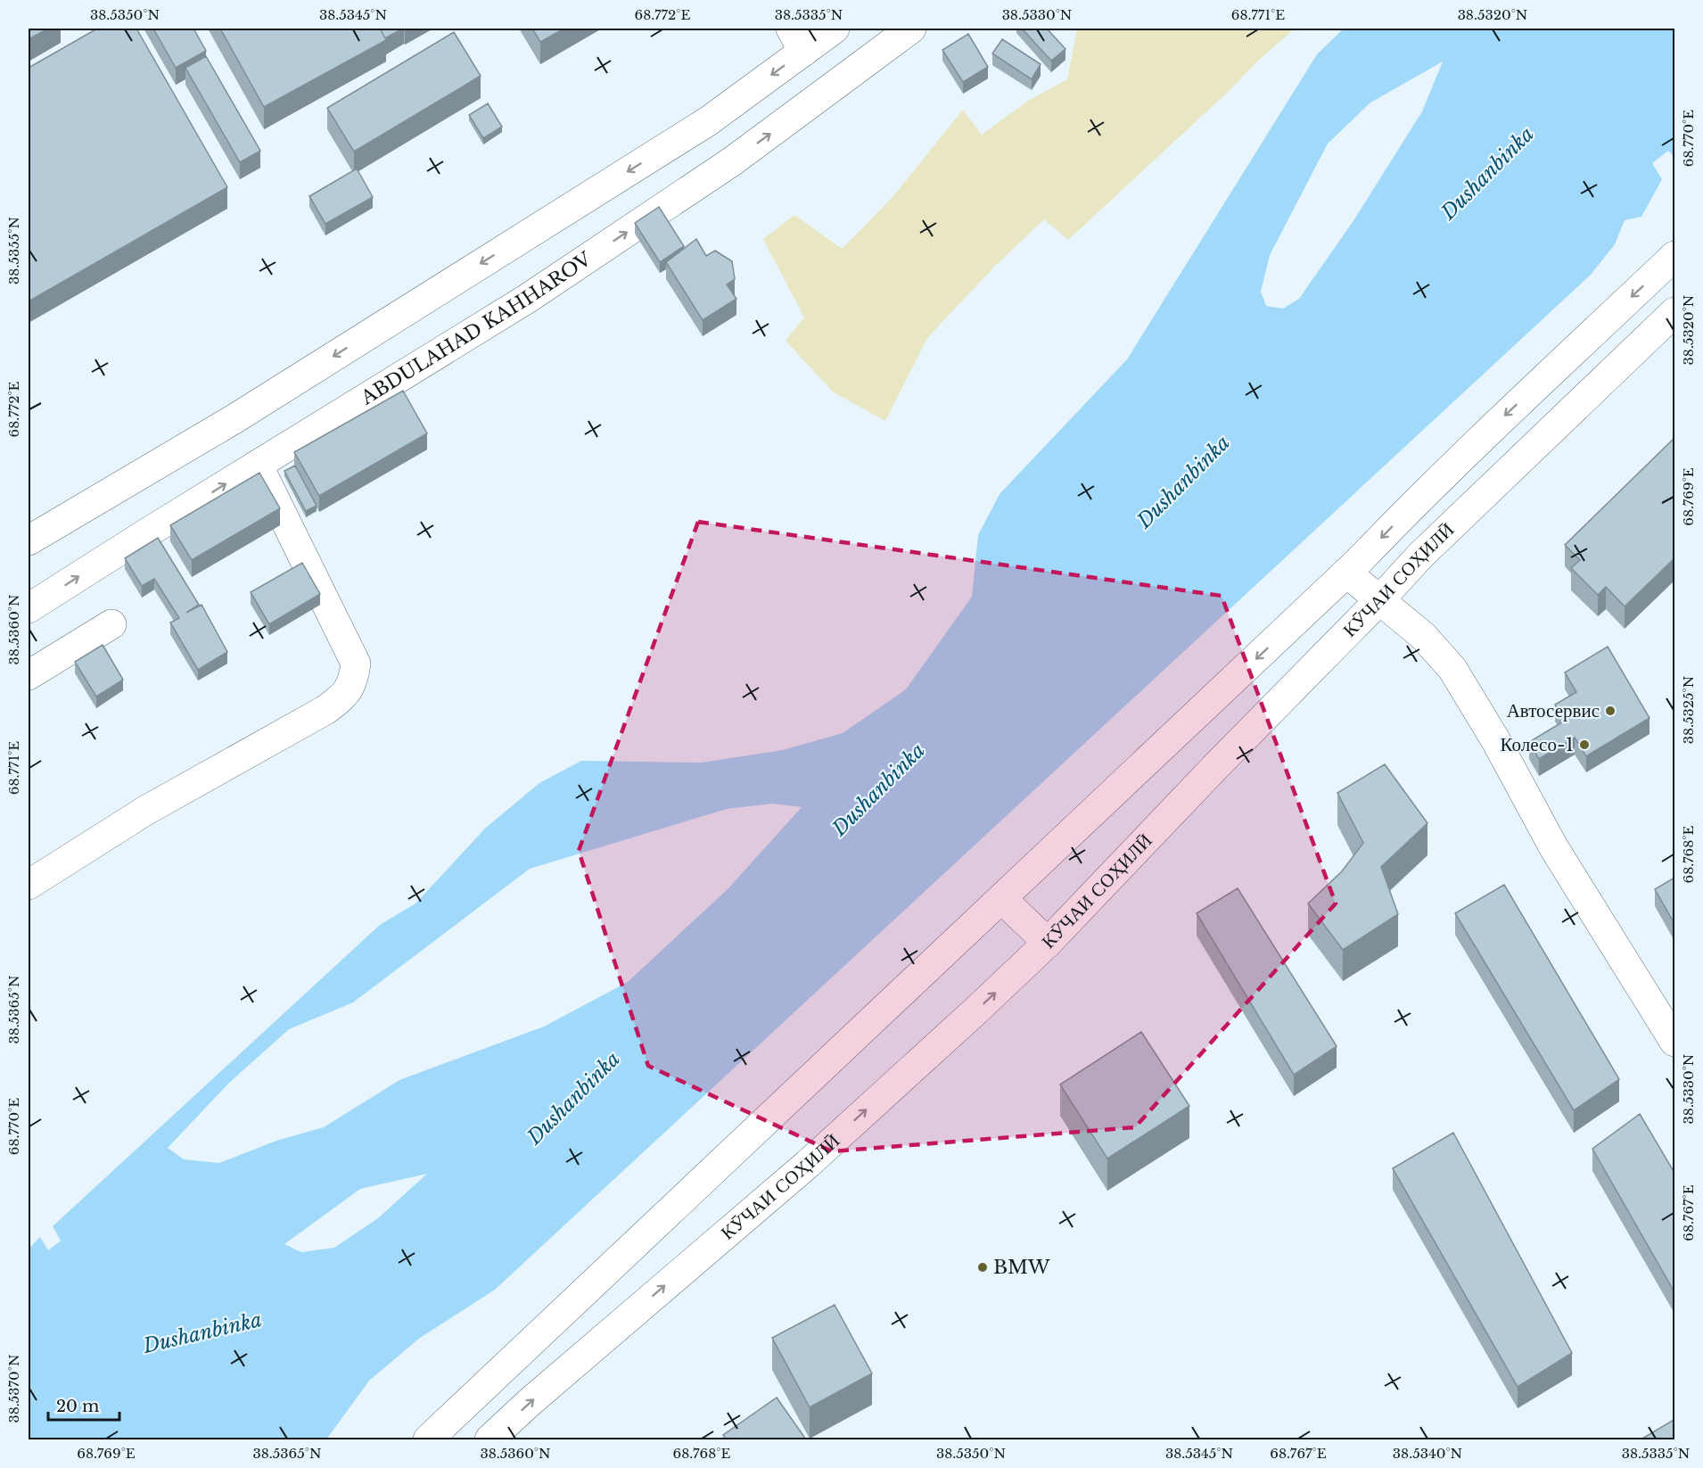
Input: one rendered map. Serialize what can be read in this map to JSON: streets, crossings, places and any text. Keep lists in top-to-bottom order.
{
  "streets": {
    "main road": ["ABDULAHAD KAHHAROV", "КӮЧАИ СОҲИЛӢ"]
  },
  "water": ["Dushanbinka"],
  "places": ["Автосервис", "Колесо-1", "BMW"],
  "scale_bar": "20 m",
  "coordinates": [
    "38.5350°N",
    "38.5345°N",
    "68.772°E",
    "38.5335°N",
    "38.5330°N",
    "68.771°E",
    "38.5320°N",
    "68.770°E",
    "38.5355°N",
    "68.769°E",
    "38.5360°N",
    "38.5325°N",
    "68.768°E",
    "38.5365°N",
    "68.767°E",
    "38.5370°N",
    "38.5340°N"
  ]
}
